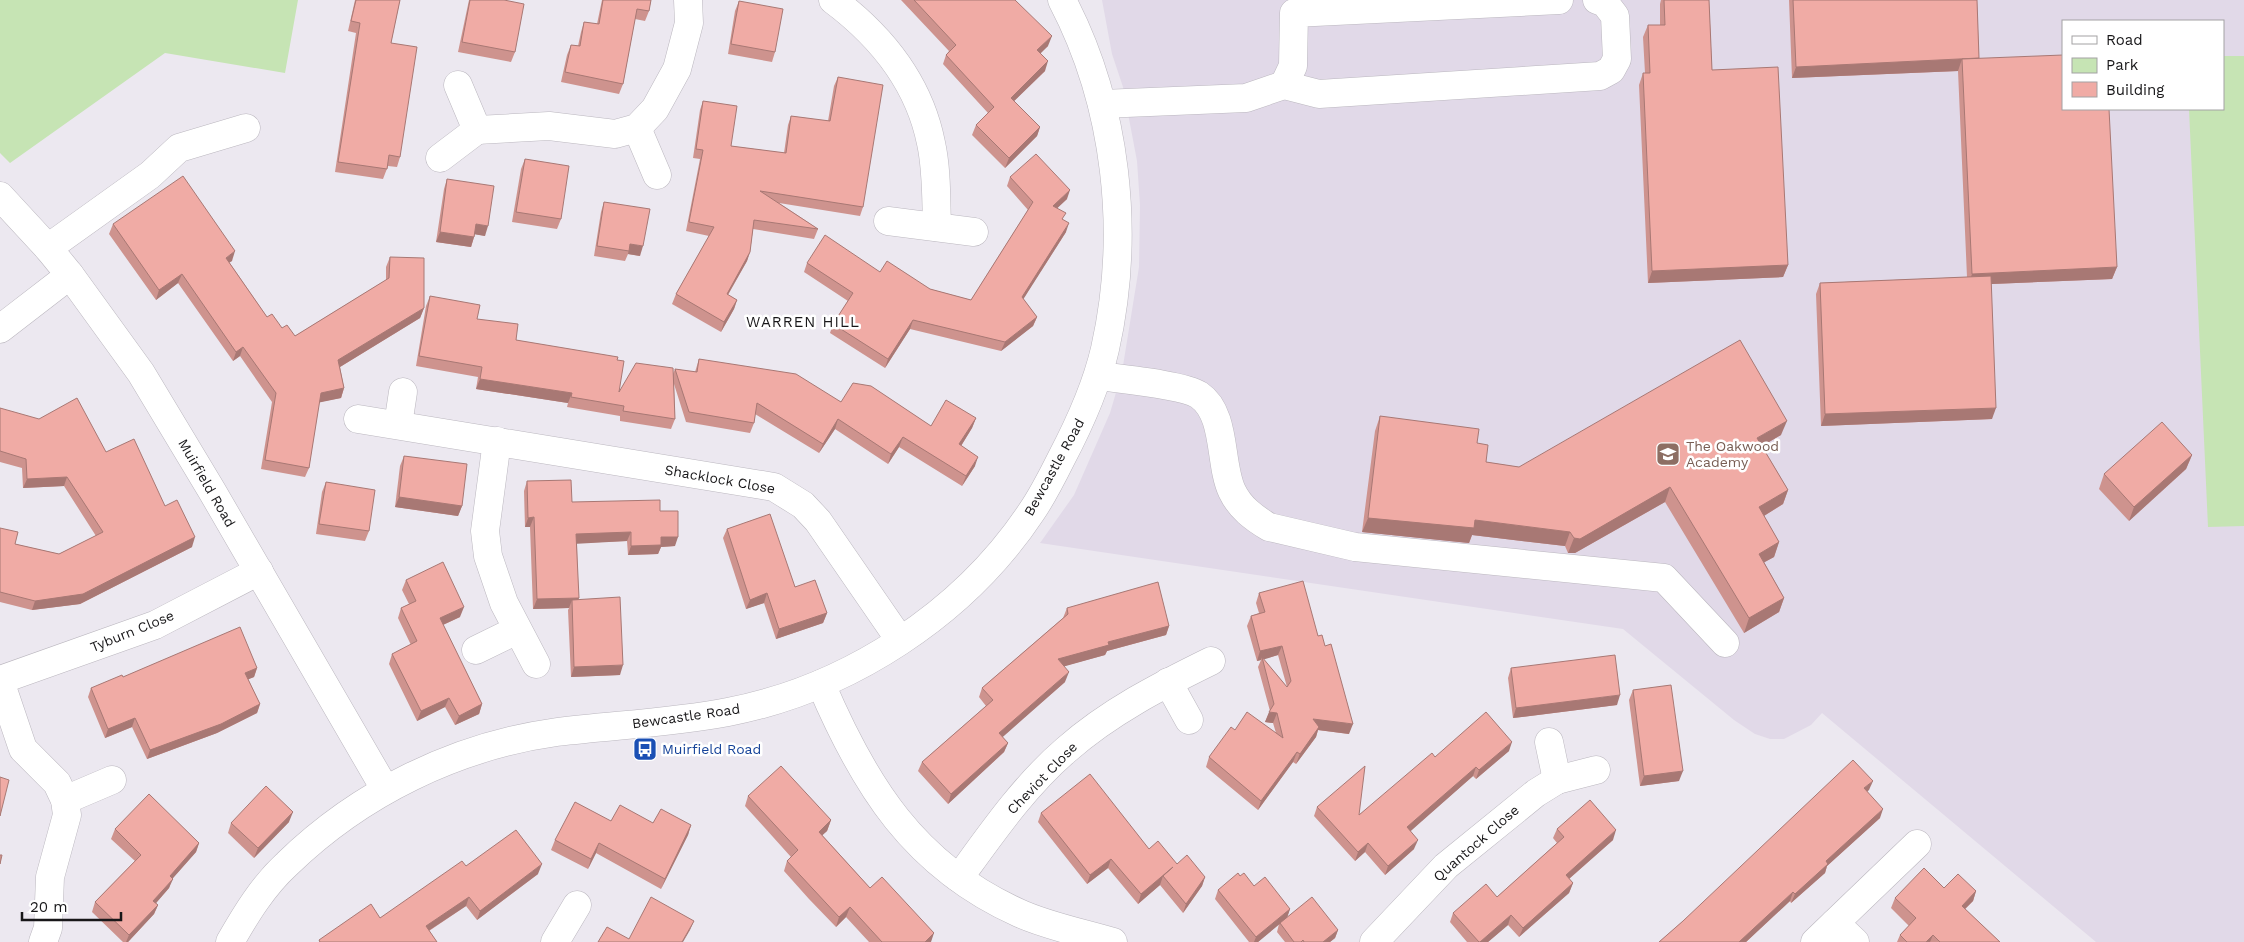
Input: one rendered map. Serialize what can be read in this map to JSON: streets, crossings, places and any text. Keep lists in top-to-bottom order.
{
  "streets": {
    "street": [
      "Bewcastle Road",
      "Shacklock Close",
      "Muirfield Road",
      "Tyburn Close",
      "Cheviot Close",
      "Quantock Close"
    ]
  },
  "crossings": [
    ["Bewcastle Road", "Shacklock Close"],
    ["Bewcastle Road", "Muirfield Road"],
    ["Muirfield Road", "Tyburn Close"]
  ],
  "districts": ["WARREN HILL"],
  "places": {
    "school or university": ["The Oakwood Academy"],
    "bus stop": ["Muirfield Road"]
  },
  "legend": ["Road", "Park", "Building"],
  "scale_bar": "20 m"
}
